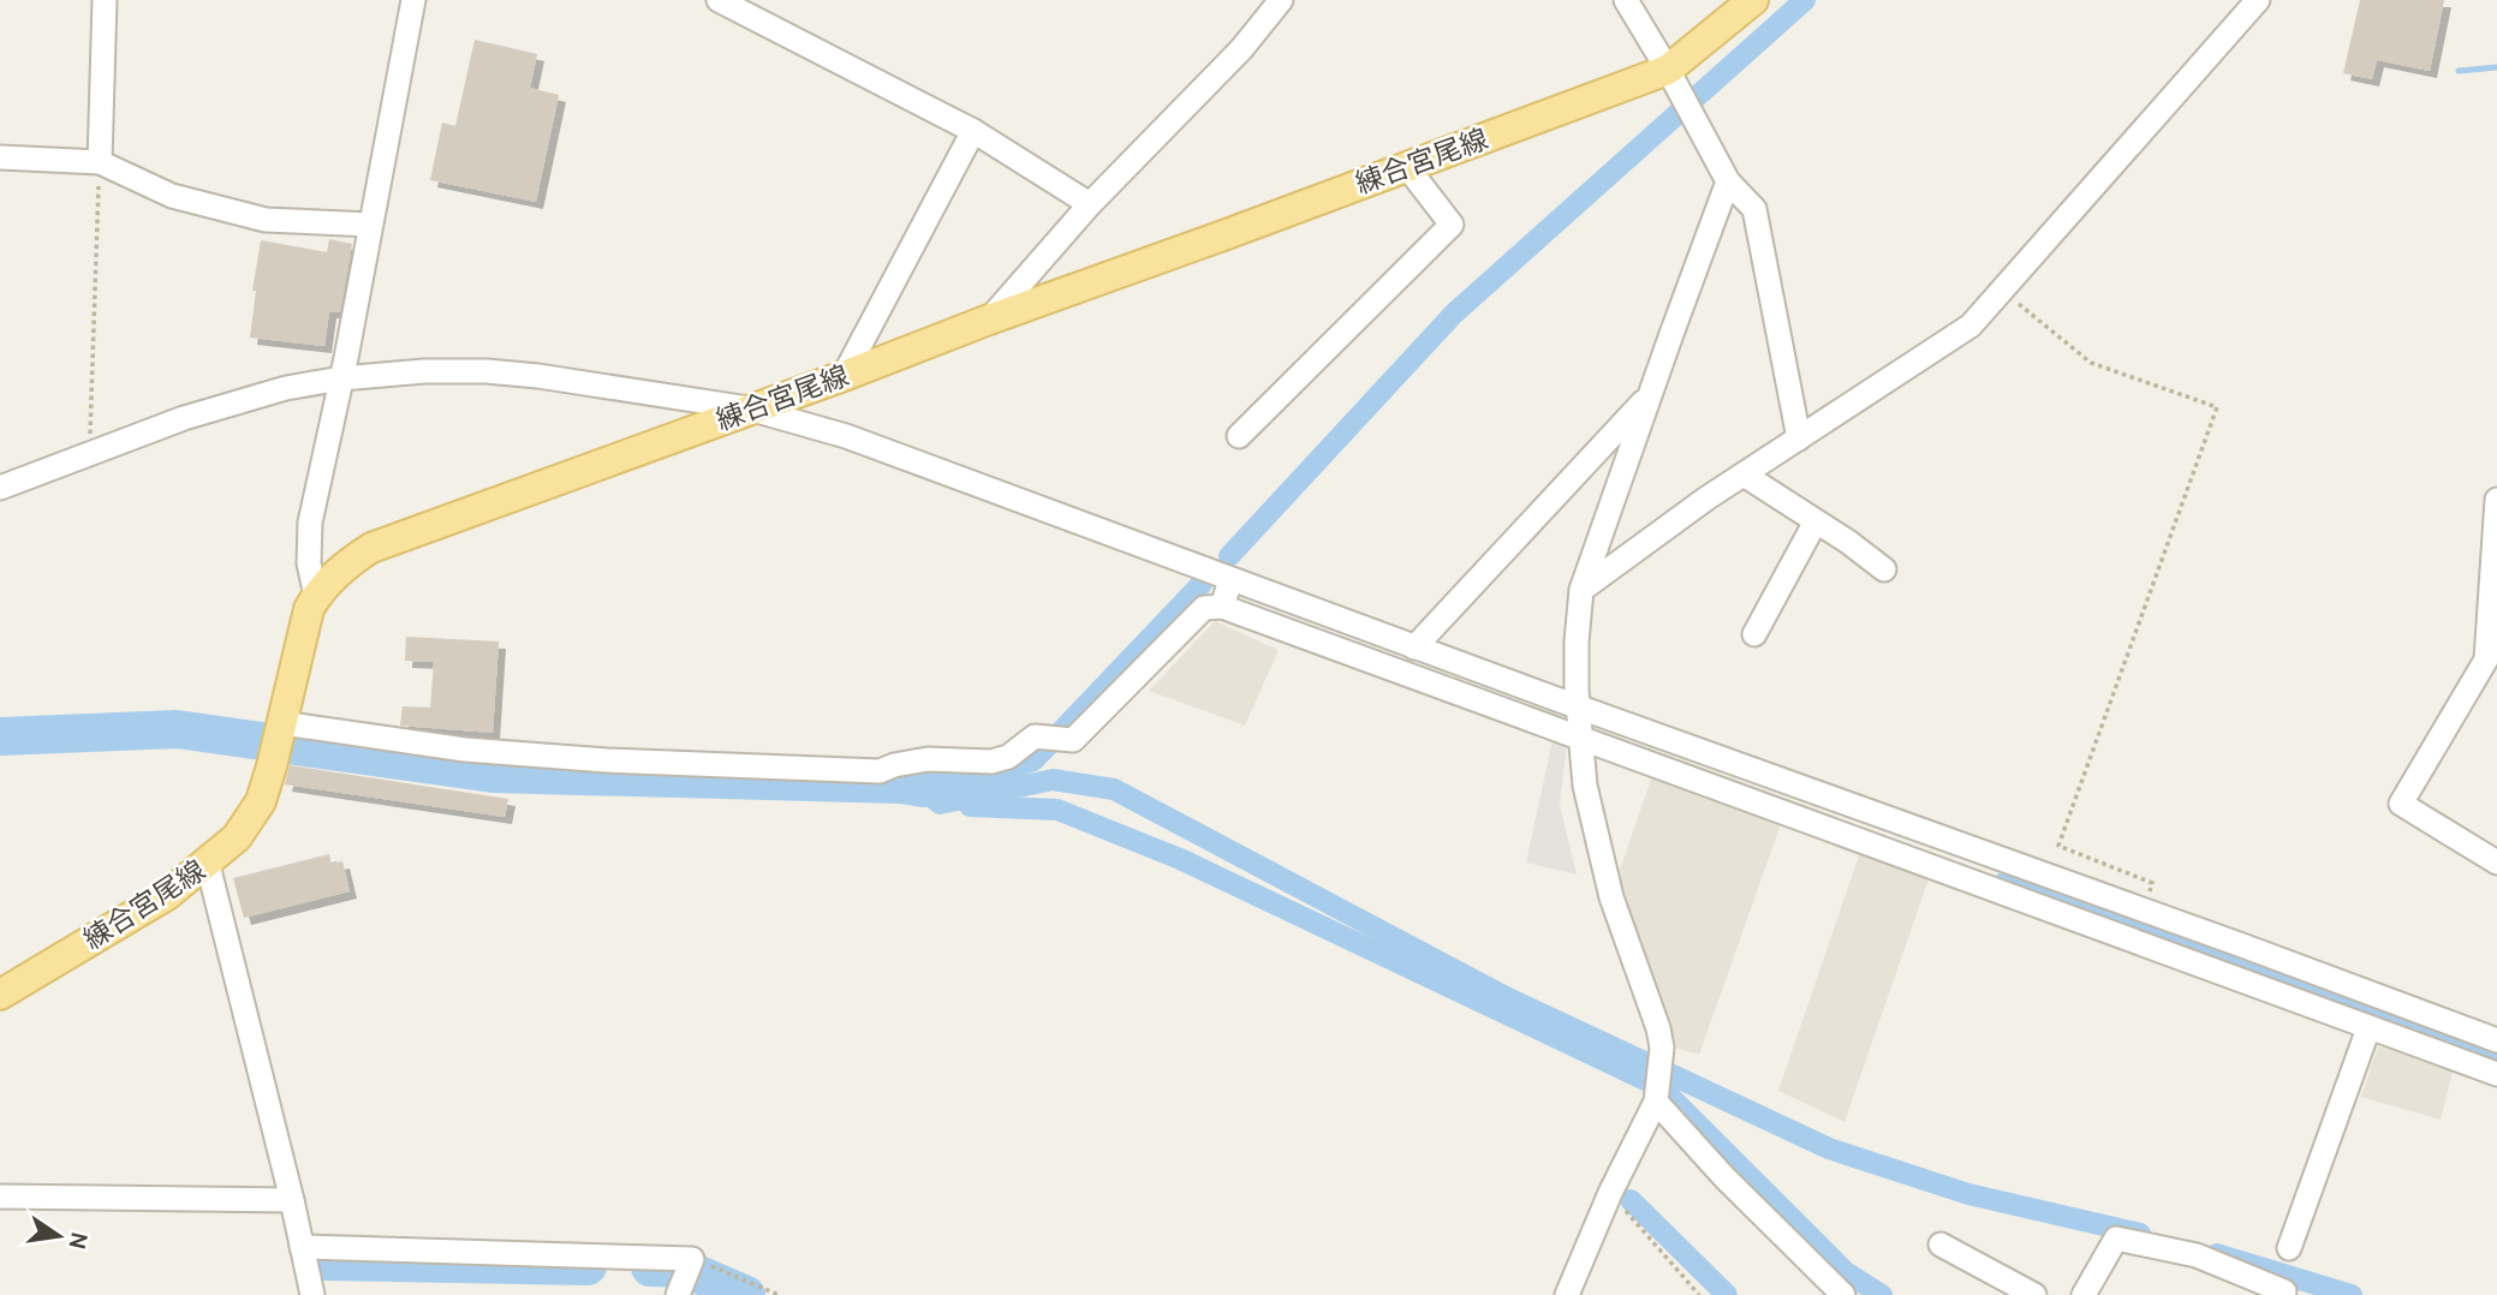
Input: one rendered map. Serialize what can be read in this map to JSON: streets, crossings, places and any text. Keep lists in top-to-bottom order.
{
  "streets": {
    "main road": ["練合宮尾線"]
  },
  "north": "right"
}
